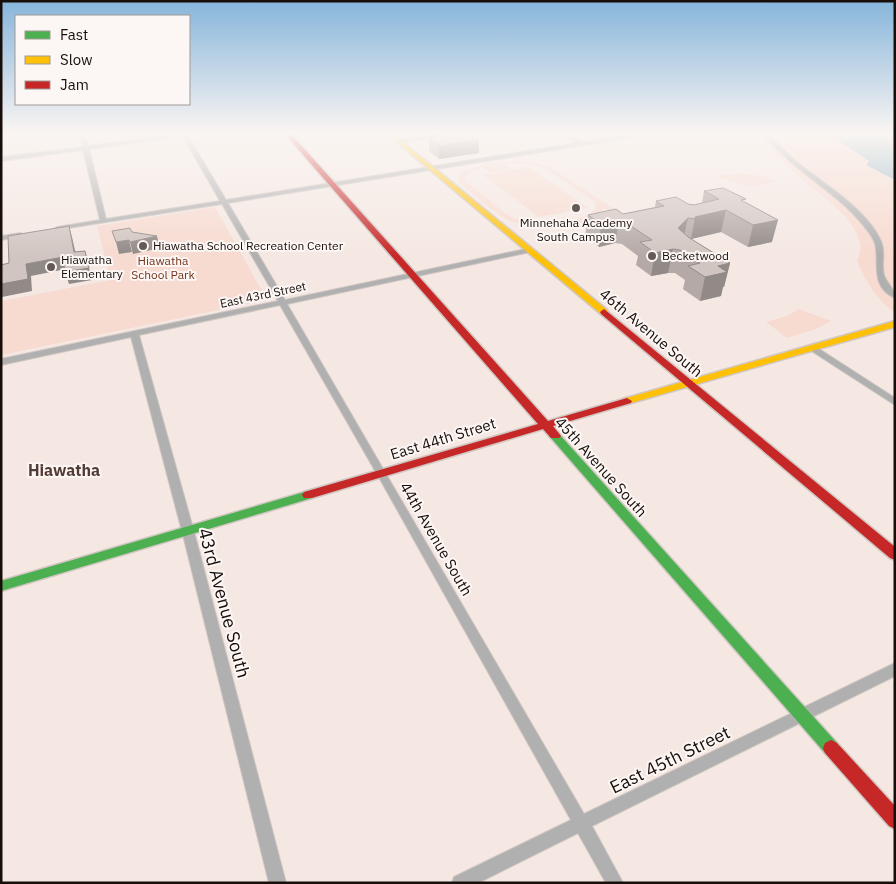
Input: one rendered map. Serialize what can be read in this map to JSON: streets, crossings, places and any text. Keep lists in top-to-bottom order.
{
  "streets": {
    "street": [
      "East 43rd Street",
      "46th Avenue South",
      "East 44th Street",
      "45th Avenue South",
      "44th Avenue South",
      "43rd Avenue South",
      "East 45th Street"
    ]
  },
  "crossings": [
    ["East 43rd Street", "46th Avenue South"],
    ["East 43rd Street", "45th Avenue South"],
    ["East 43rd Street", "44th Avenue South"],
    ["East 43rd Street", "43rd Avenue South"],
    ["46th Avenue South", "East 44th Street"],
    ["East 44th Street", "45th Avenue South"],
    ["East 44th Street", "44th Avenue South"],
    ["East 44th Street", "43rd Avenue South"],
    ["45th Avenue South", "East 45th Street"],
    ["44th Avenue South", "East 45th Street"]
  ],
  "districts": ["Hiawatha"],
  "parks": ["Hiawatha School Park"],
  "places": [
    "Minnehaha Academy South Campus",
    "Hiawatha School Recreation Center",
    "Becketwood",
    "Hiawatha Elementary"
  ],
  "legend": ["Fast", "Slow", "Jam"]
}
